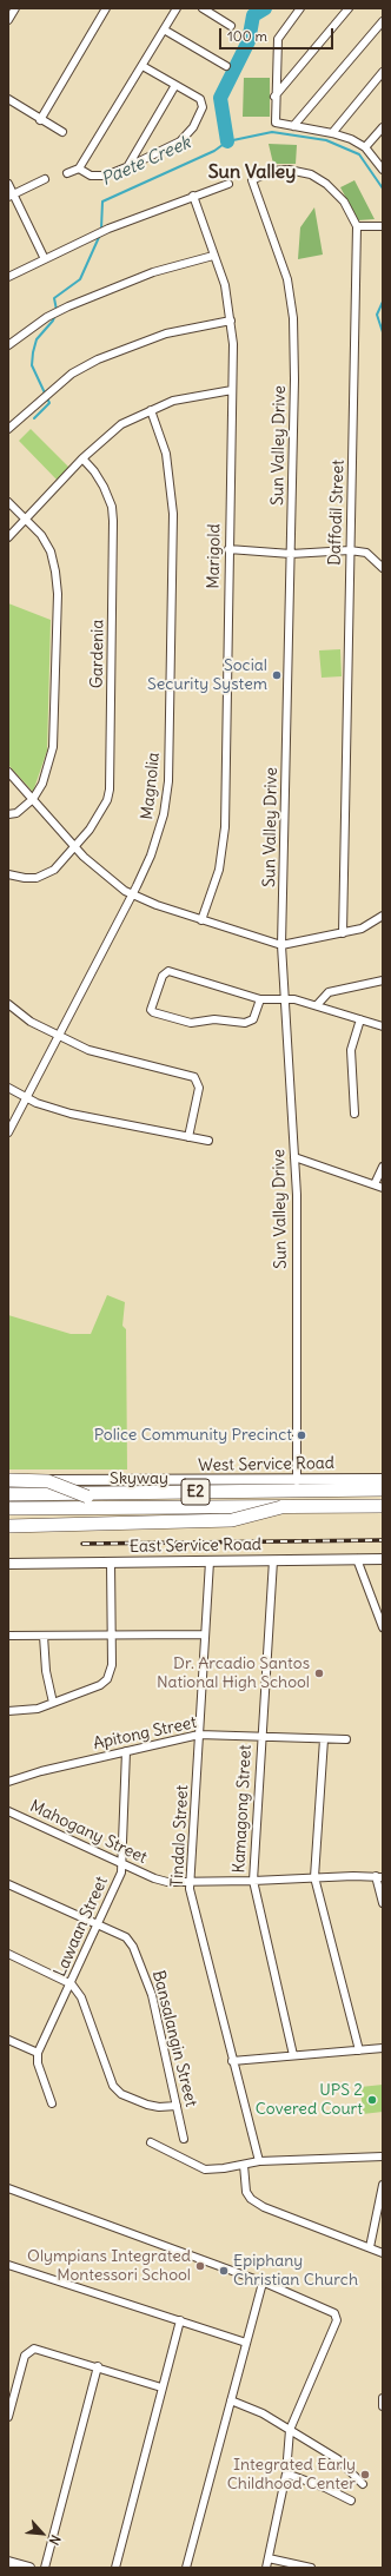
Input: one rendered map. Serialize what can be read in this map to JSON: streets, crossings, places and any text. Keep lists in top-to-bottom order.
{
  "streets": {
    "highway": ["Skyway", "E2"],
    "main road": ["West Service Road", "East Service Road"],
    "street": [
      "Sun Valley Drive",
      "Daffodil Street",
      "Marigold",
      "Gardenia",
      "Magnolia",
      "Apitong Street",
      "Kamagong Street",
      "Mahogany Street",
      "Tindalo Street",
      "Lawaan Street",
      "Bansalangin Street"
    ]
  },
  "crossings": [
    ["Sun Valley Drive", "Daffodil Street"],
    ["Sun Valley Drive", "West Service Road"],
    ["Skyway", "E2"],
    ["East Service Road", "Kamagong Street"],
    ["East Service Road", "Tindalo Street"],
    ["Apitong Street", "Kamagong Street"],
    ["Apitong Street", "Tindalo Street"],
    ["Apitong Street", "Lawaan Street"],
    ["Kamagong Street", "Mahogany Street"],
    ["Mahogany Street", "Tindalo Street"],
    ["Mahogany Street", "Lawaan Street"],
    ["Lawaan Street", "Bansalangin Street"]
  ],
  "districts": ["Sun Valley"],
  "water": ["Paete Creek"],
  "places": [
    "Social Security System",
    "Police Community Precinct",
    "Dr. Arcadio Santos National High School",
    "UPS 2 Covered Court",
    "Olympians Integrated Montessori School",
    "Epiphany Christian Church",
    "Integrated Early Childhood Center"
  ],
  "scale_bar": "100 m",
  "north": "bottom right"
}
